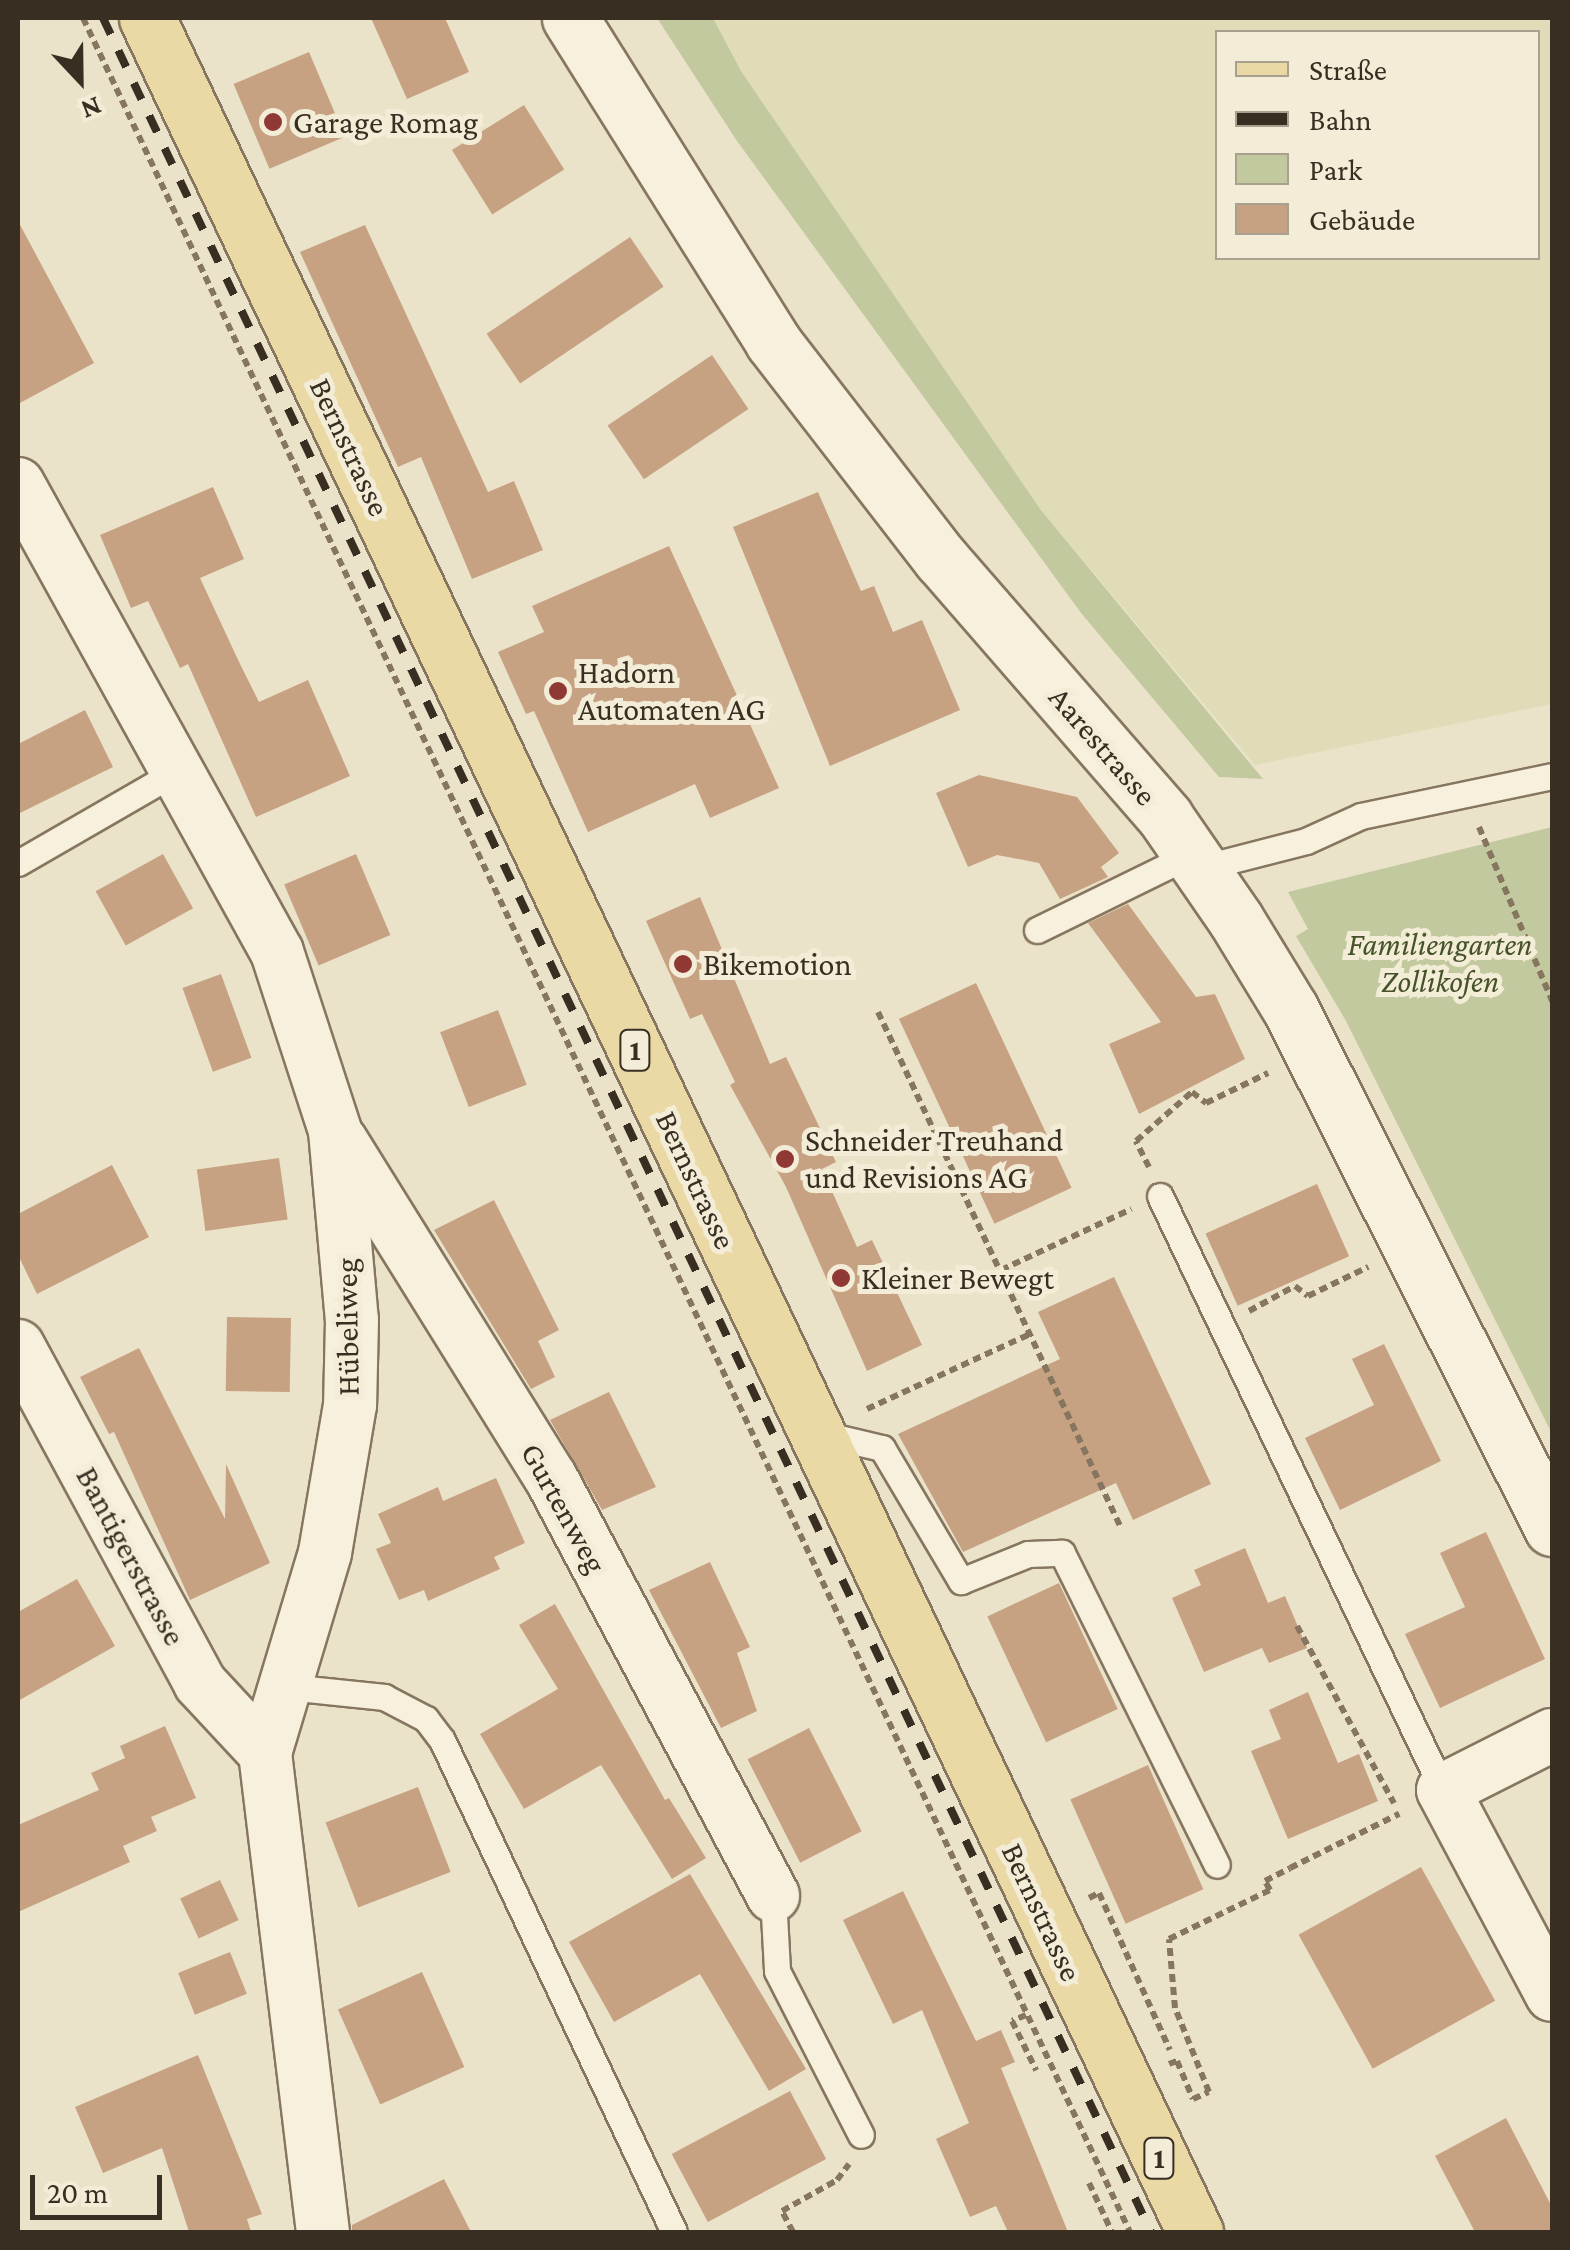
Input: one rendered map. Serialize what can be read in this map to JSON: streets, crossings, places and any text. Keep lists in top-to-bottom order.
{
  "streets": {
    "main road": ["Bernstrasse", "1"],
    "street": [
      "Aarestrasse",
      "Hübeliweg",
      "Gurtenweg",
      "Bantigerstrasse"
    ]
  },
  "crossings": [
    ["Hübeliweg", "Gurtenweg"],
    ["Hübeliweg", "Bantigerstrasse"]
  ],
  "parks": ["Familiengarten Zollikofen"],
  "places": [
    "Garage Romag",
    "Hadorn Automaten AG",
    "Bikemotion",
    "Schneider Treuhand und Revisions AG",
    "Kleiner Bewegt"
  ],
  "legend": [
    "Straße",
    "Bahn",
    "Park",
    "Gebäude"
  ],
  "scale_bar": "20 m",
  "north": "bottom"
}
